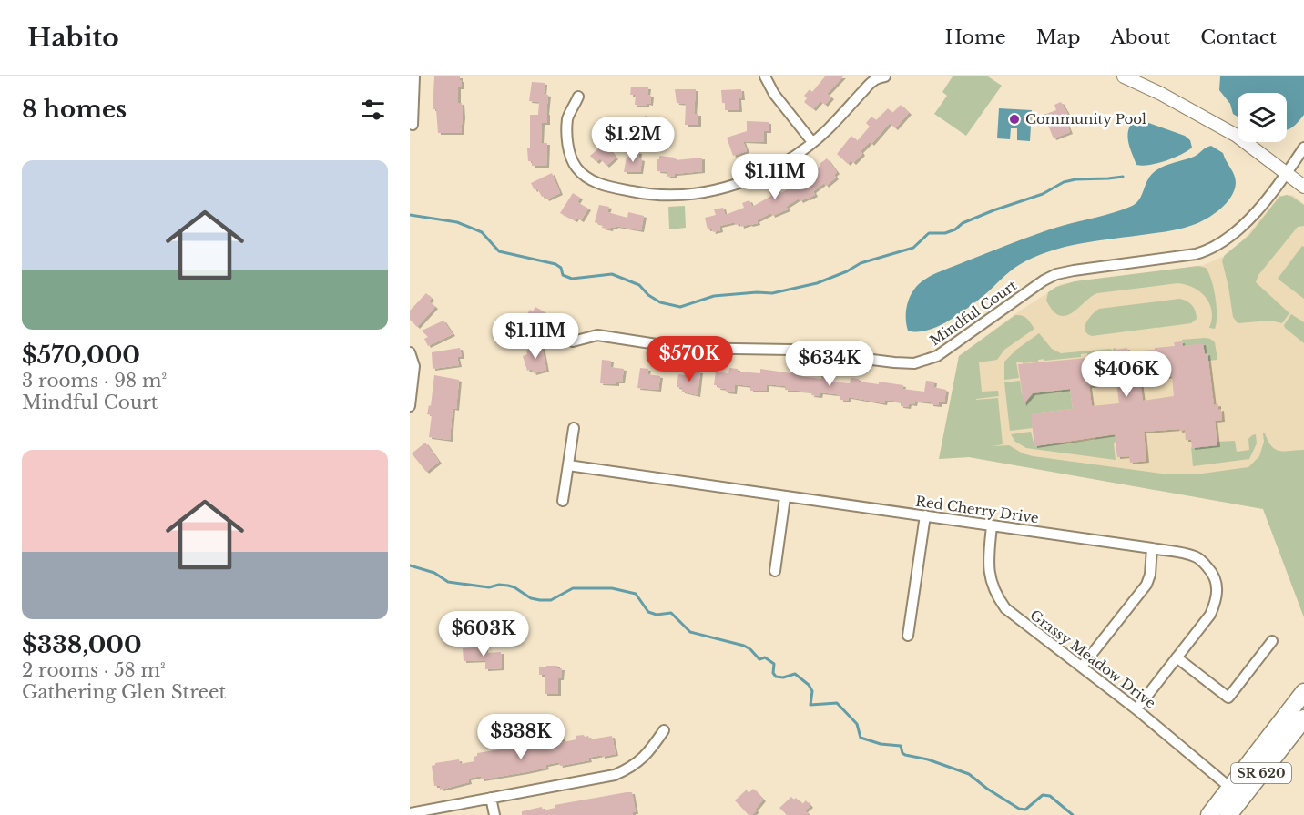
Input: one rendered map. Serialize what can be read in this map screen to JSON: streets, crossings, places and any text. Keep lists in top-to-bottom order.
{
  "streets": {
    "main road": ["SR 620"],
    "street": ["Mindful Court", "Red Cherry Drive", "Grassy Meadow Drive"]
  },
  "crossings": [
    ["Red Cherry Drive", "Grassy Meadow Drive"]
  ],
  "places": ["Community Pool"],
  "page": {
    "header": "Habito",
    "nav": [
      "Home",
      "Map",
      "About",
      "Contact"
    ],
    "heading": "8 homes",
    "price": [
      "$1.2M",
      "$1.11M",
      "$1.11M",
      "$570K",
      "$634K",
      "$406K",
      "$603K",
      "$338K"
    ],
    "list": [
      {
        "name": "$570,000",
        "note": "3 rooms · 98 m² · Mindful Court"
      },
      {
        "name": "$338,000",
        "note": "2 rooms · 58 m² · Gathering Glen Street"
      }
    ]
  }
}
